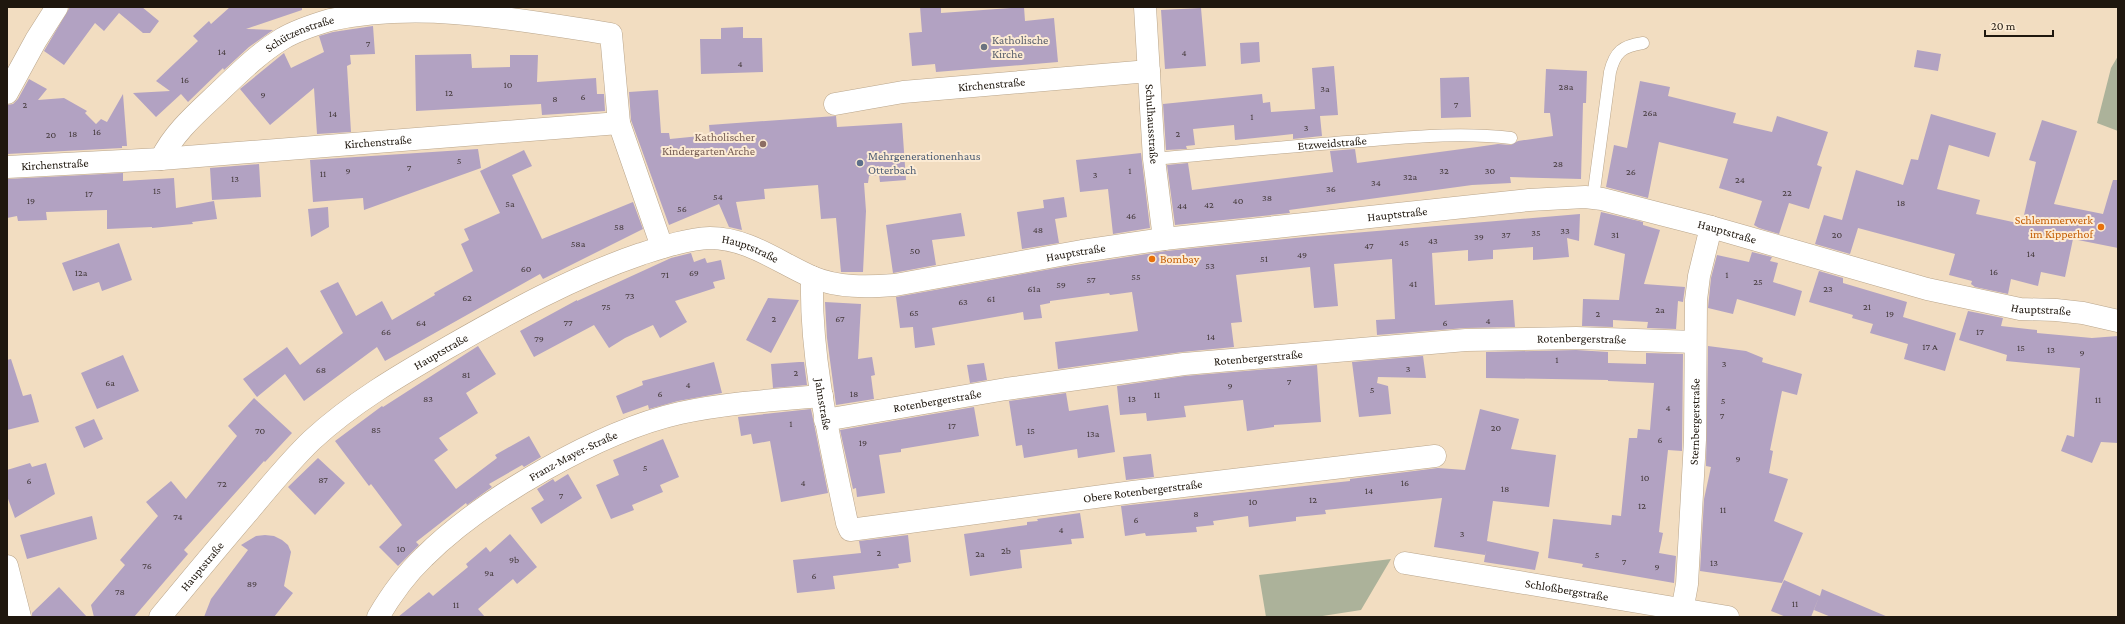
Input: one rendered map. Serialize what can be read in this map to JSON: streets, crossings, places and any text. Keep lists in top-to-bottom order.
{
  "streets": {
    "street": [
      "Schützenstraße",
      "Kirchenstraße",
      "Schulhausstraße",
      "Hauptstraße",
      "Rotenbergerstraße",
      "Jahnstraße",
      "Sternbergerstraße",
      "Franz-Mayer-Straße",
      "Obere Rotenbergerstraße",
      "Schloßbergstraße"
    ],
    "lane": ["Etzweidstraße"]
  },
  "crossings": [
    ["Schützenstraße", "Kirchenstraße"],
    ["Kirchenstraße", "Schulhausstraße"],
    ["Schulhausstraße", "Etzweidstraße"],
    ["Schulhausstraße", "Hauptstraße"],
    ["Hauptstraße", "Jahnstraße"],
    ["Hauptstraße", "Sternbergerstraße"],
    ["Rotenbergerstraße", "Jahnstraße"],
    ["Rotenbergerstraße", "Sternbergerstraße"],
    ["Jahnstraße", "Franz-Mayer-Straße"],
    ["Jahnstraße", "Obere Rotenbergerstraße"],
    ["Sternbergerstraße", "Schloßbergstraße"]
  ],
  "places": [
    "Katholische Kirche",
    "Katholischer Kindergarten Arche",
    "Mehrgenerationenhaus Otterbach",
    "Schlemmerwerk im Kipperhof",
    "Bombay"
  ],
  "house_numbers": [
    "7",
    "14",
    "4",
    "4",
    "16",
    "10",
    "28a",
    "3a",
    "12",
    "9",
    "6",
    "8",
    "2",
    "7",
    "26a",
    "14",
    "1",
    "3",
    "16",
    "18",
    "2",
    "20",
    "5",
    "28",
    "7",
    "9",
    "1",
    "32",
    "30",
    "26",
    "11",
    "3",
    "32a",
    "13",
    "24",
    "34",
    "36",
    "15",
    "22",
    "17",
    "54",
    "38",
    "19",
    "40",
    "18",
    "5a",
    "42",
    "44",
    "56",
    "46",
    "58",
    "48",
    "33",
    "35",
    "37",
    "31",
    "20",
    "39",
    "43",
    "45",
    "58a",
    "47",
    "50",
    "14",
    "49",
    "51",
    "53",
    "60",
    "16",
    "12a",
    "69",
    "71",
    "1",
    "55",
    "57",
    "25",
    "41",
    "59",
    "61a",
    "23",
    "73",
    "62",
    "61",
    "63",
    "75",
    "21",
    "2a",
    "65",
    "2",
    "19",
    "2",
    "67",
    "4",
    "64",
    "77",
    "6",
    "66",
    "17",
    "14",
    "79",
    "17 A",
    "15",
    "13",
    "9",
    "1",
    "3",
    "3",
    "68",
    "2",
    "81",
    "7",
    "6a",
    "4",
    "9",
    "5",
    "6",
    "18",
    "11",
    "83",
    "13",
    "11",
    "5",
    "4",
    "7",
    "1",
    "17",
    "20",
    "85",
    "70",
    "15",
    "13a",
    "6",
    "19",
    "9",
    "5",
    "10",
    "87",
    "6",
    "4",
    "16",
    "72",
    "18",
    "14",
    "7",
    "12",
    "10",
    "12",
    "11",
    "8",
    "74",
    "6",
    "4",
    "3",
    "10",
    "2b",
    "2",
    "2a",
    "5",
    "9b",
    "7",
    "13",
    "76",
    "9",
    "9a",
    "6",
    "89",
    "78",
    "11",
    "11"
  ],
  "scale_bar": "20 m"
}
